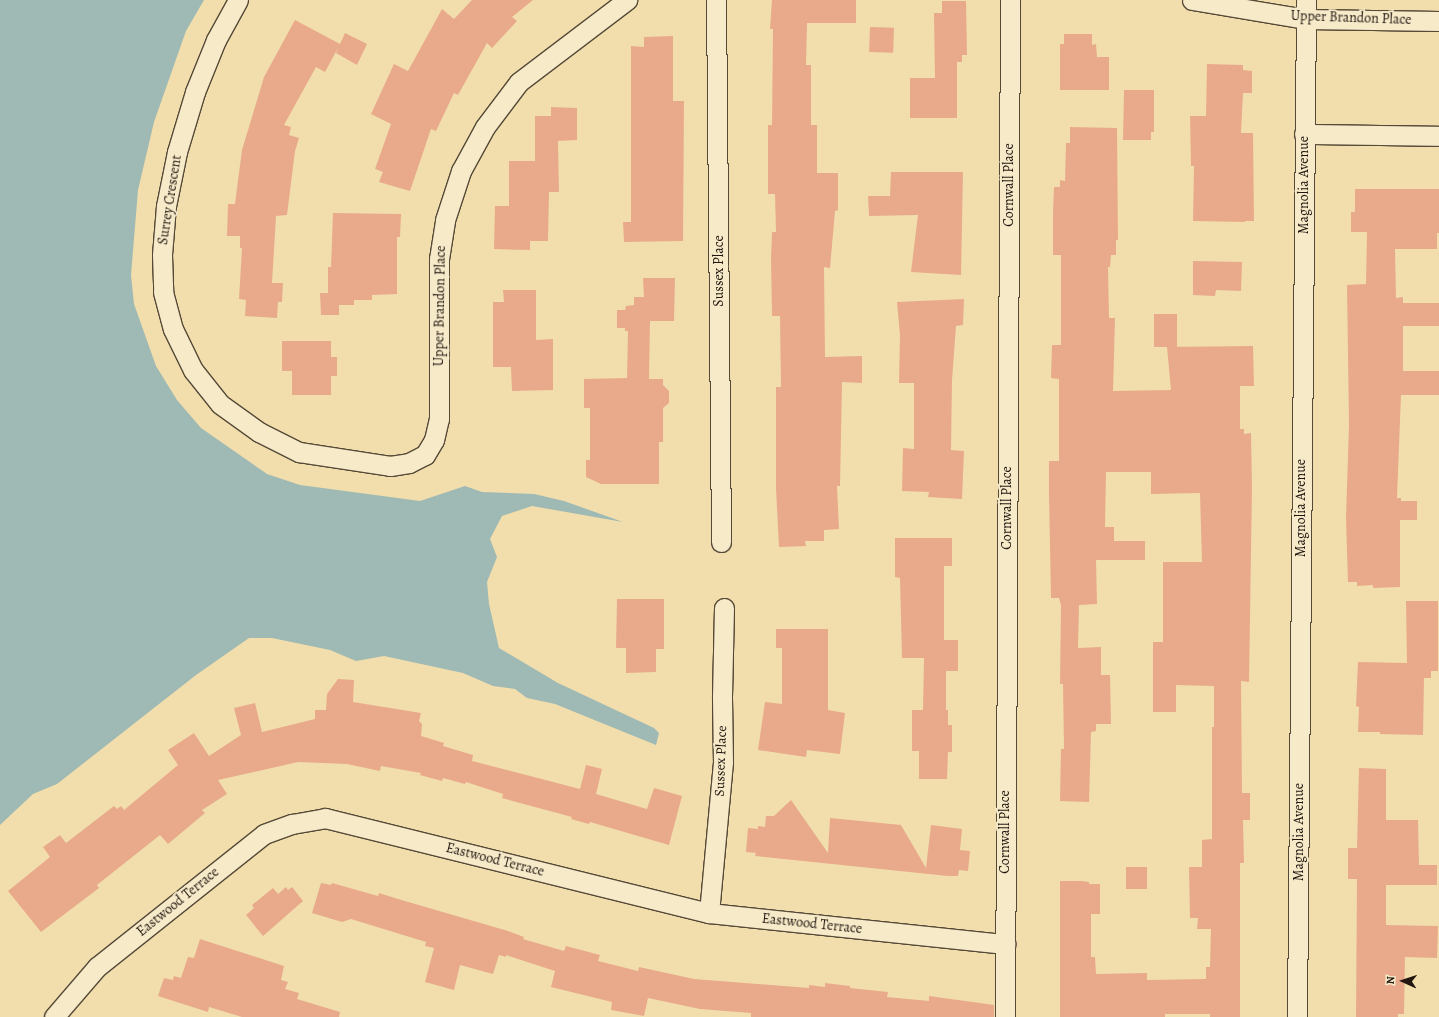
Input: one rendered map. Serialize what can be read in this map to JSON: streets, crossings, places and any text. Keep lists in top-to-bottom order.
{
  "streets": {
    "street": [
      "Upper Brandon Place",
      "Cornwall Place",
      "Magnolia Avenue",
      "Surrey Crescent",
      "Sussex Place",
      "Eastwood Terrace"
    ]
  },
  "crossings": [
    ["Upper Brandon Place", "Magnolia Avenue"],
    ["Upper Brandon Place", "Surrey Crescent"],
    ["Cornwall Place", "Eastwood Terrace"],
    ["Sussex Place", "Eastwood Terrace"]
  ],
  "north": "left"
}
